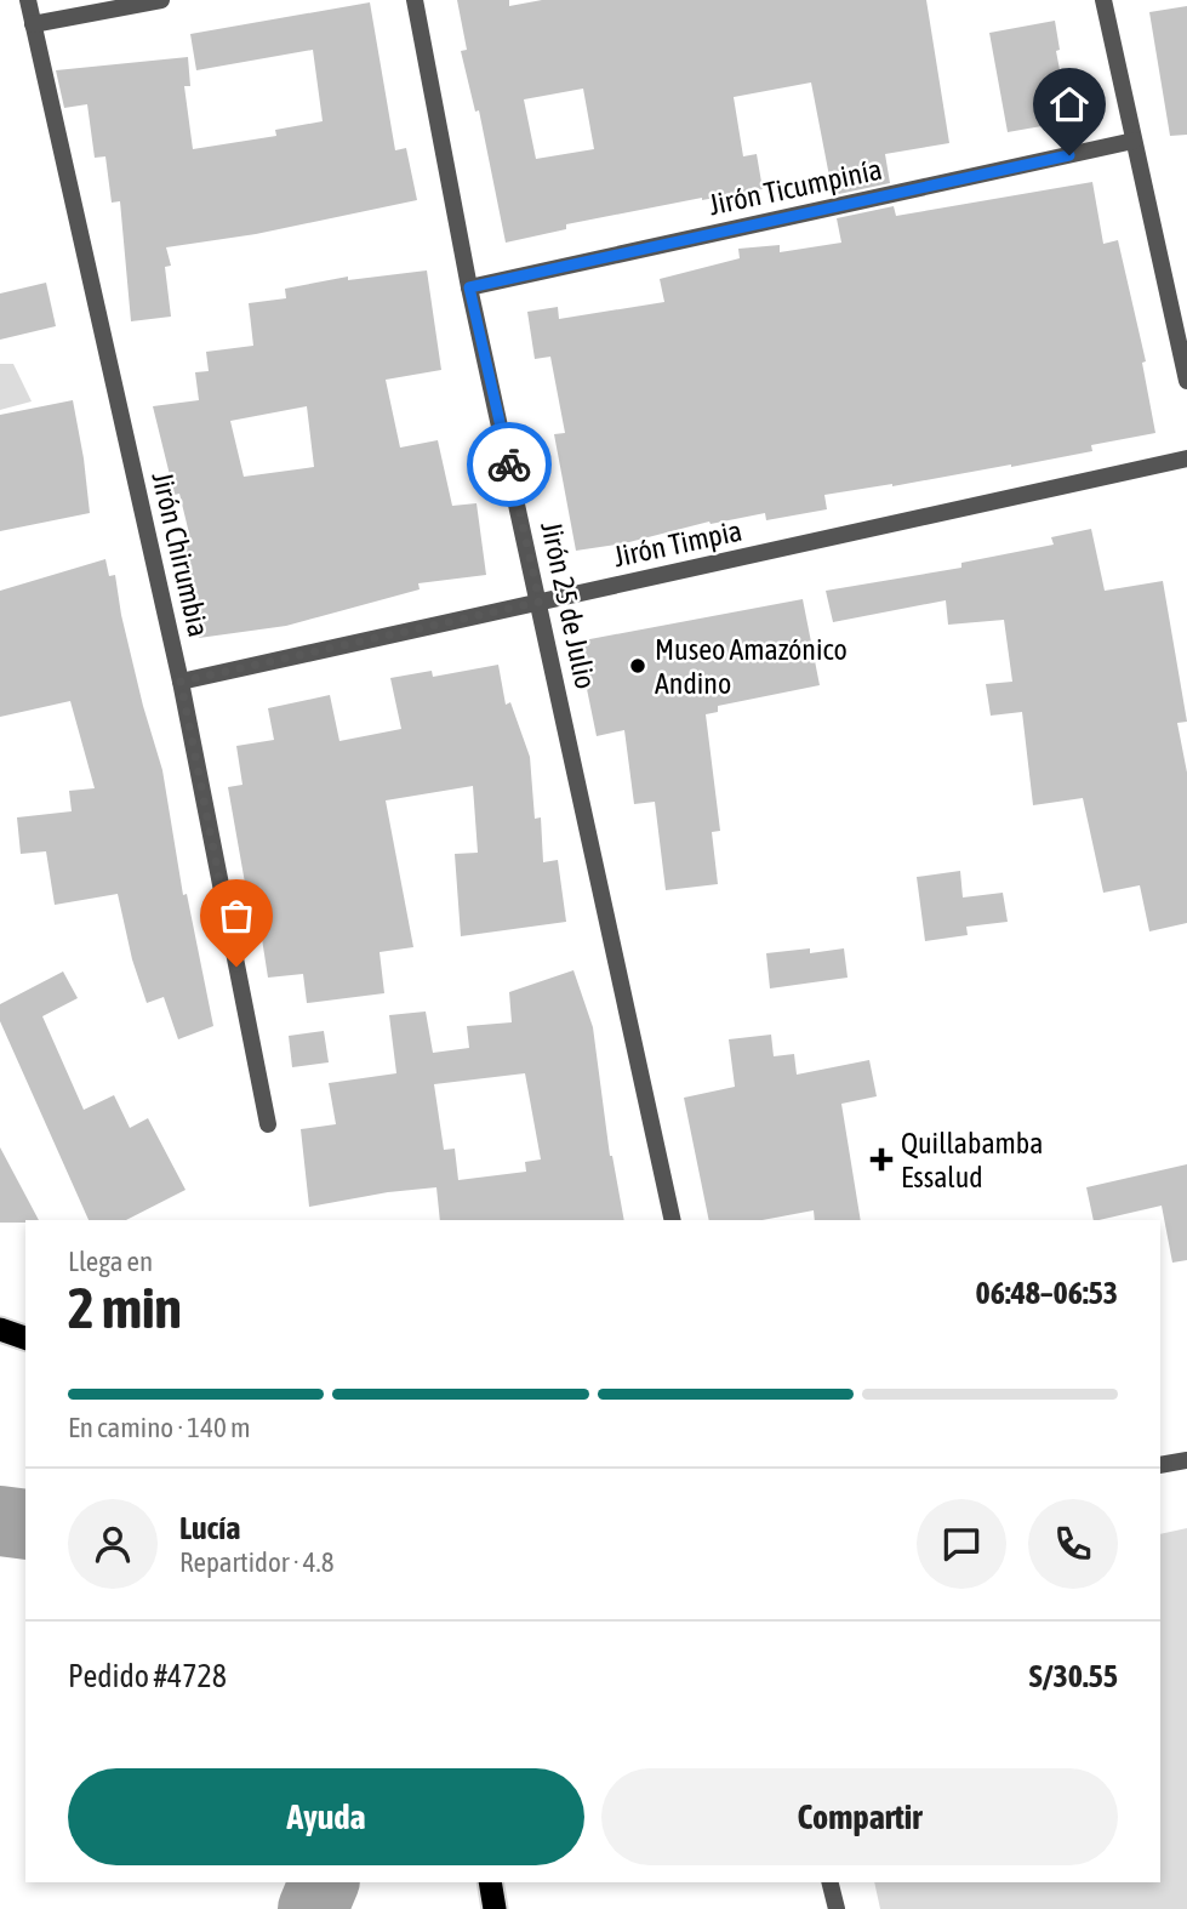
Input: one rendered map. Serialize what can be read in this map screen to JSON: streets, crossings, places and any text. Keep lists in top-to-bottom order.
{
  "streets": {
    "street": [
      "Jirón Ticumpinía",
      "Jirón Timpia",
      "Jirón Chirumbia",
      "Jirón 25 de Julio"
    ]
  },
  "crossings": [
    ["Jirón Ticumpinía", "Jirón 25 de Julio"],
    ["Jirón Timpia", "Jirón Chirumbia"],
    ["Jirón Timpia", "Jirón 25 de Julio"]
  ],
  "places": {
    "other": ["Museo Amazónico Andino"],
    "health": ["Quillabamba Essalud"]
  },
  "page": {
    "heading": ["2 min", "Llega en", "06:48–06:53"],
    "panel": [
      "Lucía",
      "Repartidor · 4.8",
      "Pedido #4728",
      "S/30.55"
    ],
    "bar": "En camino · 140 m",
    "buttons": ["Ayuda", "Compartir"]
  }
}
